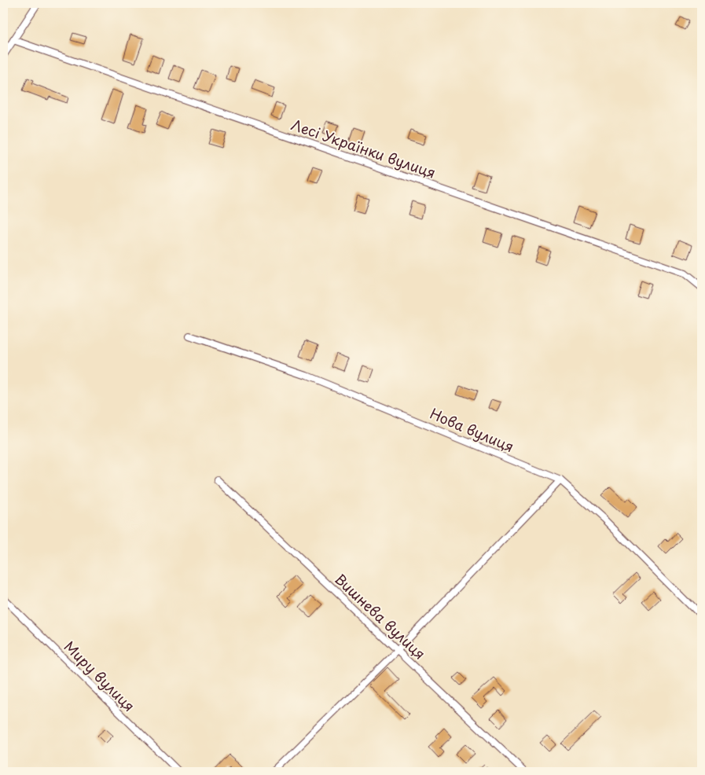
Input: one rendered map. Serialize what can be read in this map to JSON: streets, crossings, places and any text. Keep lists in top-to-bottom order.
{
  "streets": {
    "street": [
      "Лесі Українки вулиця",
      "Нова вулиця",
      "Вишнева вулиця",
      "Миру вулиця"
    ]
  }
}
